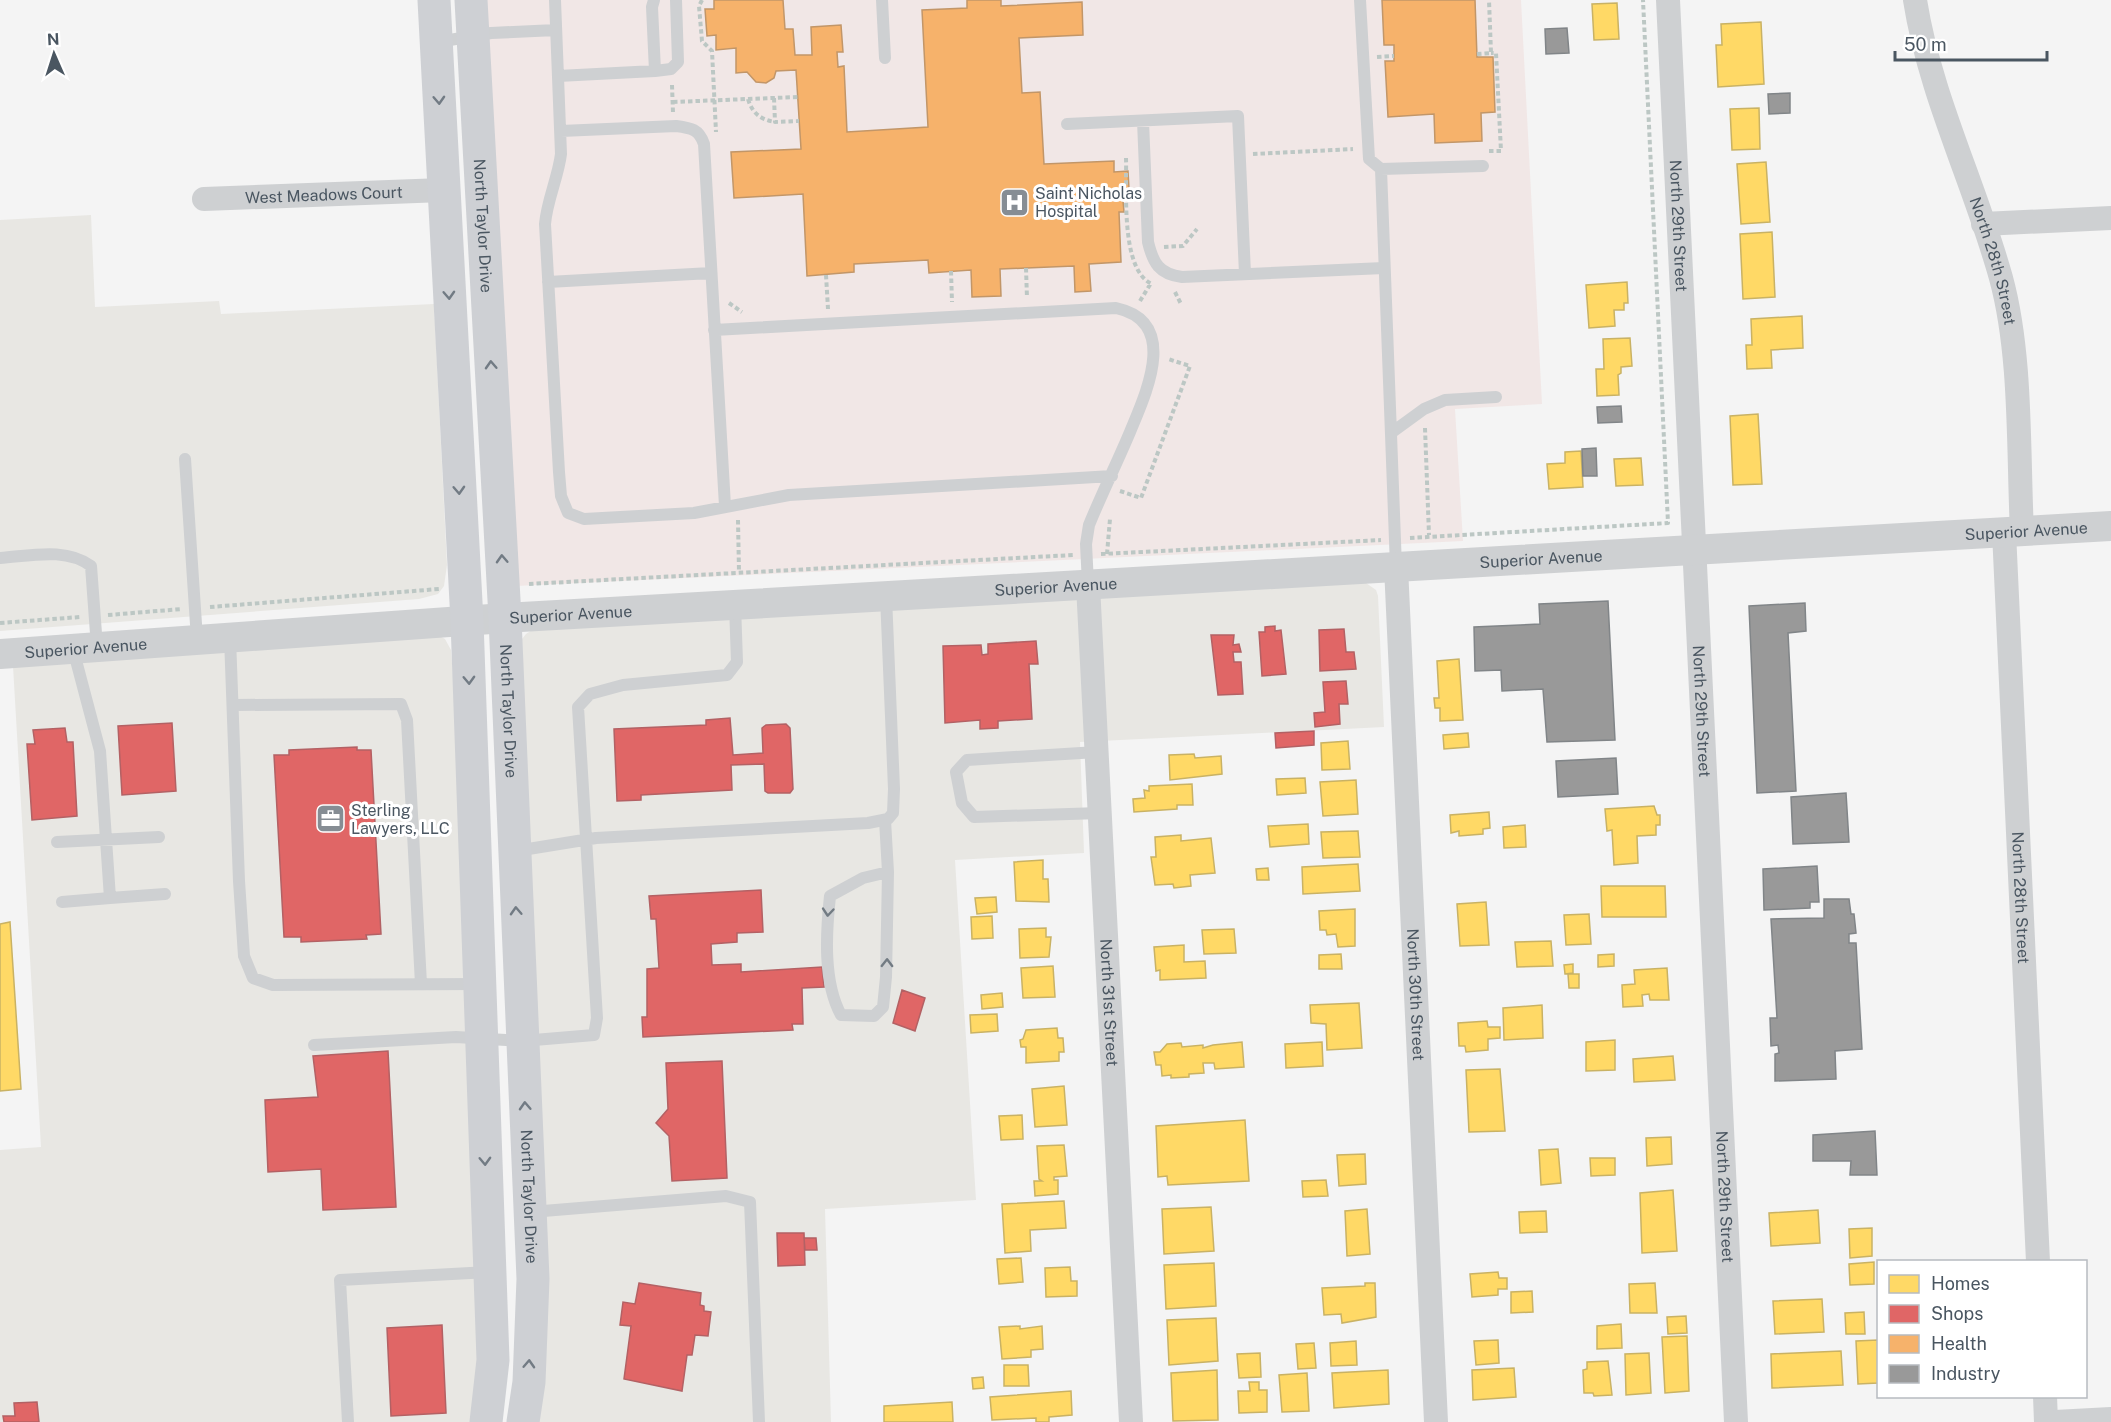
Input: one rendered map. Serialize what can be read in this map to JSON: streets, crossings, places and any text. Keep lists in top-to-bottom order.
{
  "streets": {
    "main road": ["North Taylor Drive"],
    "street": [
      "West Meadows Court",
      "North 29th Street",
      "North 28th Street",
      "Superior Avenue",
      "North 30th Street",
      "North 31st Street"
    ]
  },
  "crossings": [
    ["North Taylor Drive", "Superior Avenue"],
    ["North 29th Street", "Superior Avenue"],
    ["North 28th Street", "Superior Avenue"],
    ["Superior Avenue", "North 30th Street"],
    ["Superior Avenue", "North 31st Street"]
  ],
  "places": {
    "hospital": ["Saint Nicholas Hospital"],
    "office": ["Sterling Lawyers, LLC"]
  },
  "legend": [
    "Homes",
    "Shops",
    "Health",
    "Industry"
  ],
  "scale_bar": "50 m",
  "north": "top"
}
